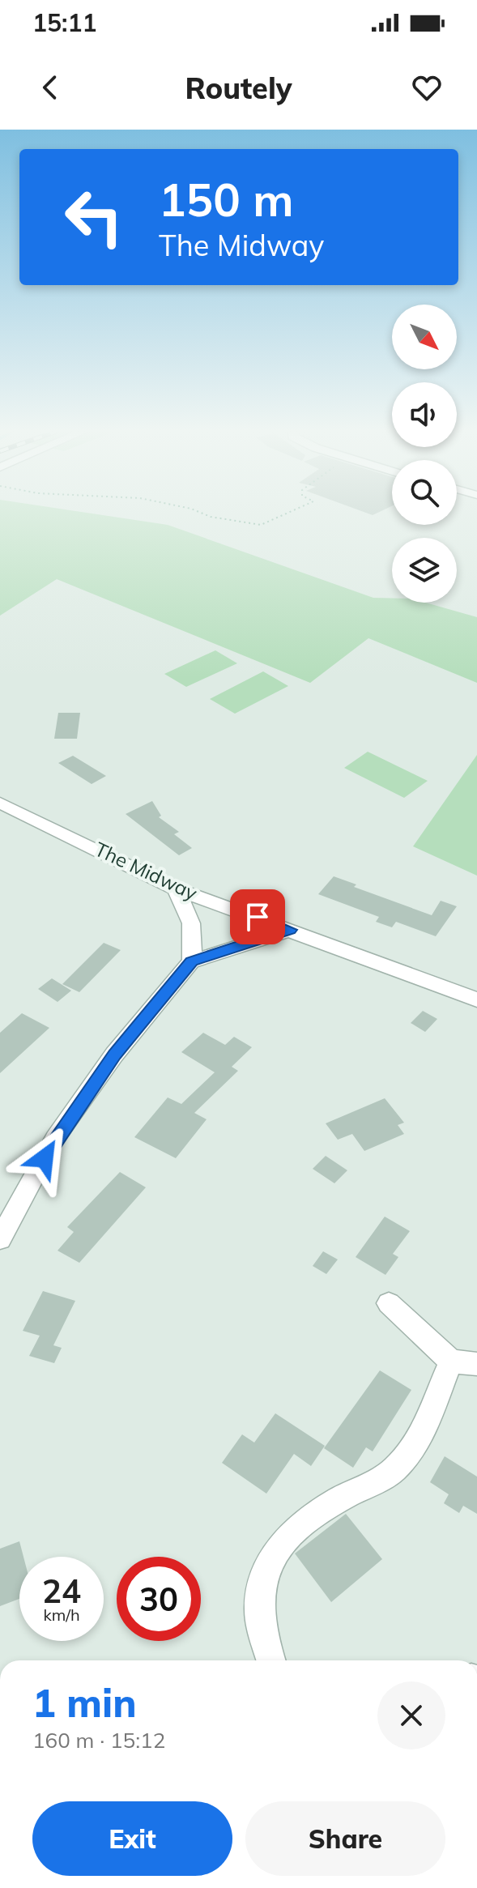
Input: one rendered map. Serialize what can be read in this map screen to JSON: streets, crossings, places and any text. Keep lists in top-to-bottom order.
{
  "streets": {
    "street": ["The Midway"]
  },
  "north": "bottom right",
  "page": {
    "status": "15:11",
    "header": "Routely",
    "turn": ["150 m", "The Midway"],
    "speed": "24 km/h",
    "limit": "30",
    "heading": ["1 min", "160 m · 15:12"],
    "buttons": ["Exit", "Share"]
  }
}
